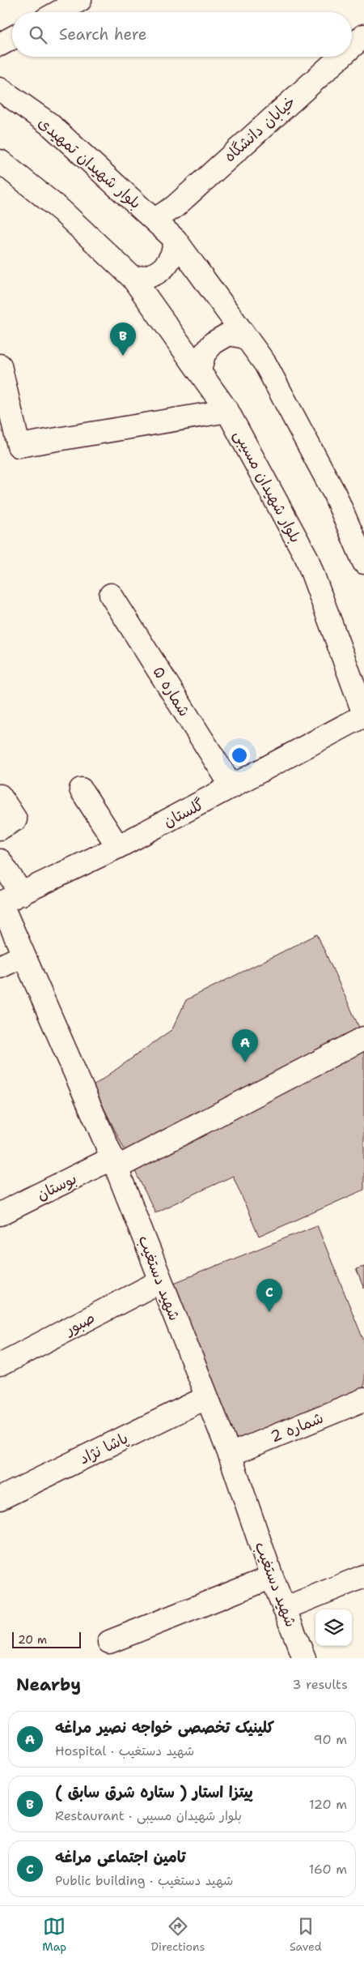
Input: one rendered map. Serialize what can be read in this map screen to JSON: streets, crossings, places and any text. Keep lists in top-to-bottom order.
{
  "streets": {
    "street": [
      "خیابان دانشگاه",
      "بلوار شهیدان تمهیدی",
      "بلوار شهیدان مسیبی",
      "شماره ۵",
      "گلستان",
      "بوستان",
      "شهید دستغیب",
      "صبور",
      "شماره 2",
      "پاشا نژاد"
    ]
  },
  "crossings": [
    ["خیابان دانشگاه", "بلوار شهیدان تمهیدی"],
    ["بلوار شهیدان مسیبی", "گلستان"],
    ["شماره ۵", "گلستان"],
    ["گلستان", "شهید دستغیب"],
    ["بوستان", "شهید دستغیب"],
    ["شهید دستغیب", "صبور"],
    ["شهید دستغیب", "شماره 2"],
    ["شهید دستغیب", "پاشا نژاد"]
  ],
  "scale_bar": "20 m",
  "page": {
    "search": "Search here",
    "pins": ["B", "A", "C"],
    "scale": "20 m",
    "heading": ["Nearby", "3 results"],
    "list": [
      {
        "mark": "A",
        "name": "کلینیک تخصصی خواجه نصیر مراغه",
        "note": "Hospital · شهید دستغیب",
        "value": "90 m"
      },
      {
        "mark": "B",
        "name": "پیتزا استار ( ستاره شرق سابق )",
        "note": "Restaurant · بلوار شهیدان مسیبی",
        "value": "120 m"
      },
      {
        "mark": "C",
        "name": "تامین اجتماعی مراغه",
        "note": "Public building · شهید دستغیب",
        "value": "160 m"
      }
    ],
    "nav": ["Map", "Directions", "Saved"]
  }
}
